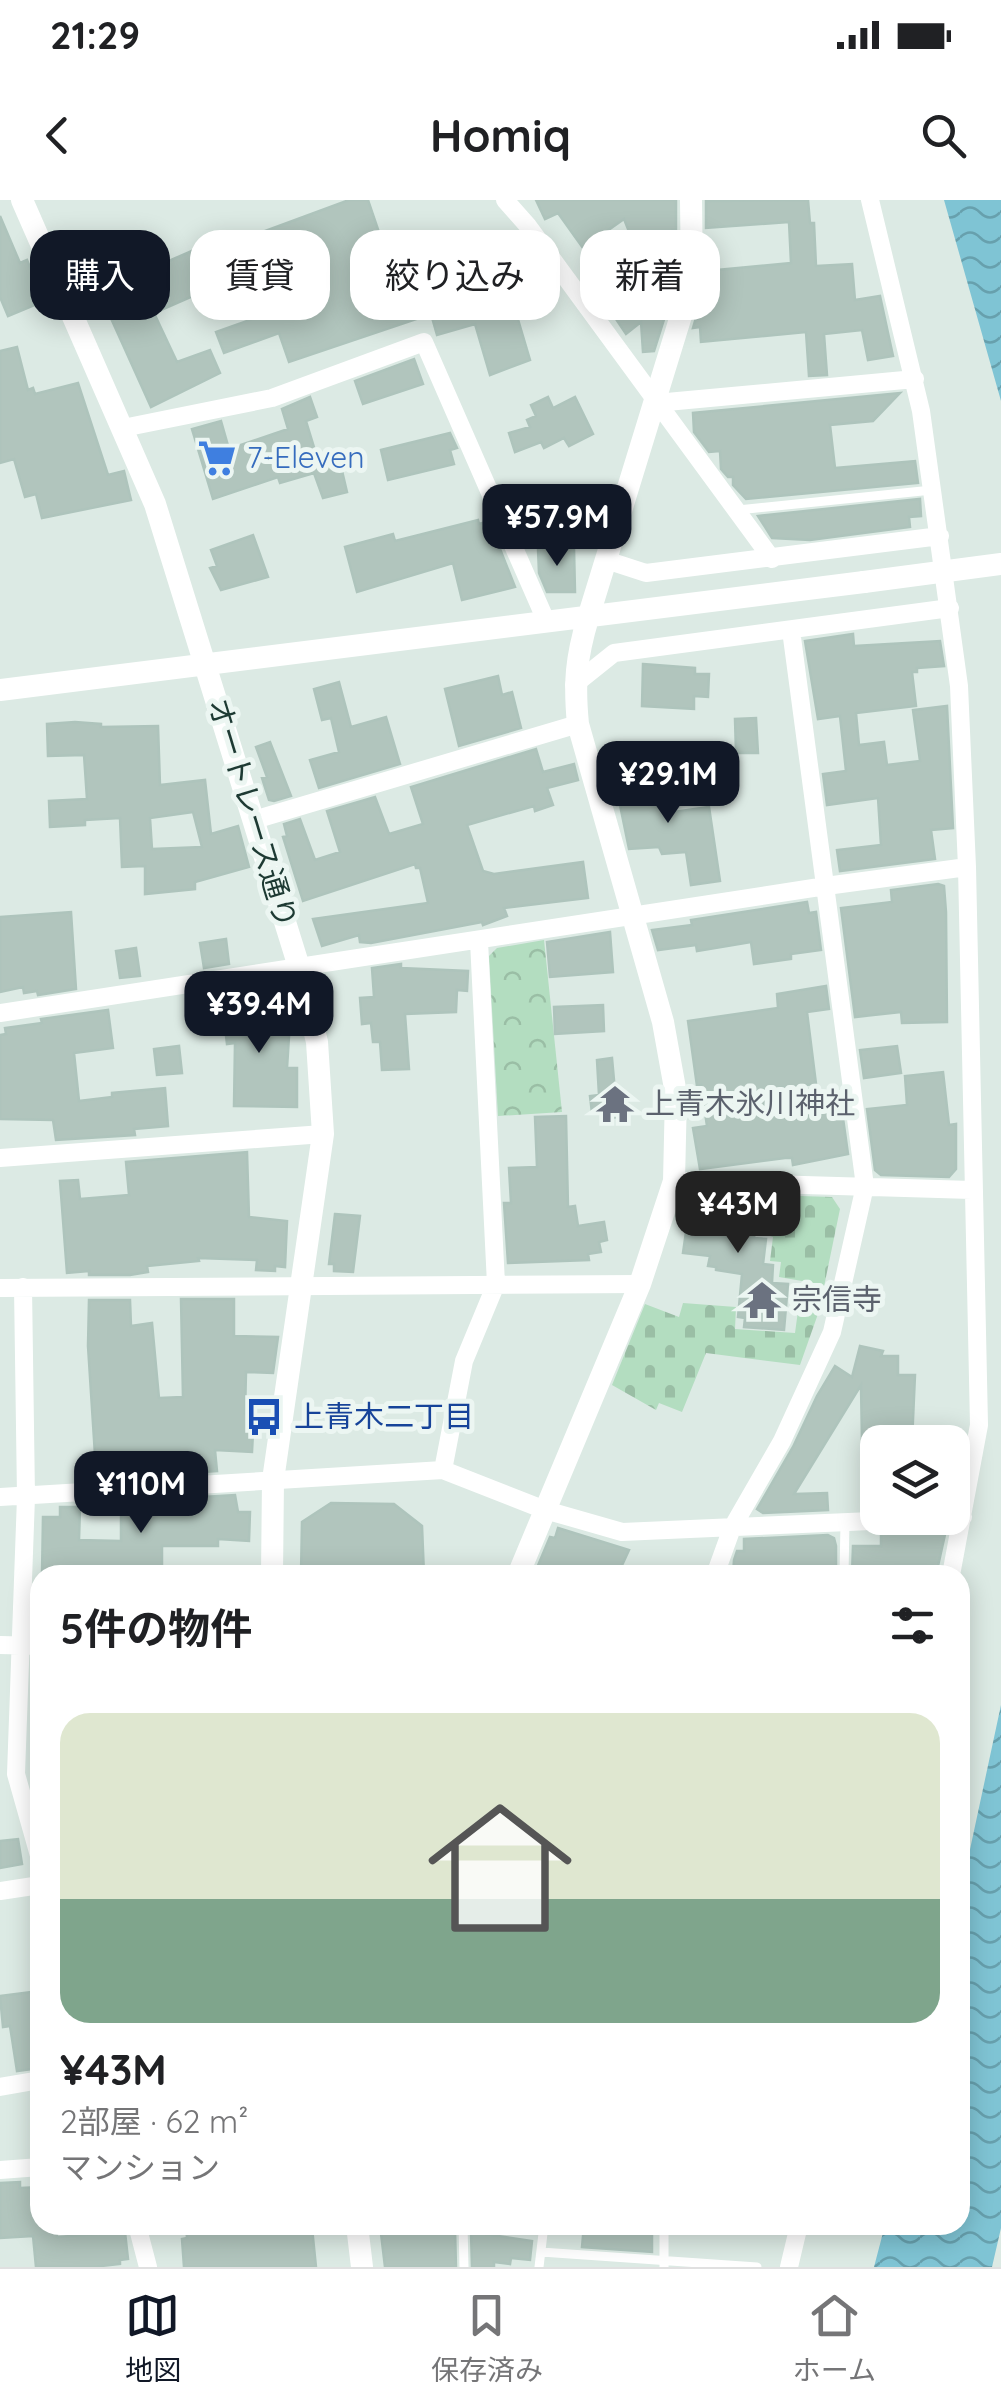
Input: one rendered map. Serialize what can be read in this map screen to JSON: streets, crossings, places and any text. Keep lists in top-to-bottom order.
{
  "streets": {
    "street": ["オートレース通り"]
  },
  "places": {
    "supermarket": ["7-Eleven"],
    "temple": ["上青木氷川神社", "宗信寺"],
    "bus stop": ["上青木二丁目"]
  },
  "page": {
    "status": "21:29",
    "header": "Homiq",
    "chip": [
      "購入",
      "賃貸",
      "絞り込み",
      "新着"
    ],
    "price": [
      "¥57.9M",
      "¥29.1M",
      "¥39.4M",
      "¥43M",
      "¥110M"
    ],
    "heading": "5件の物件",
    "list": [
      {
        "name": "¥43M",
        "note": "2部屋 · 62 m² · マンション"
      }
    ],
    "tabs": ["地図", "保存済み", "ホーム"]
  }
}
